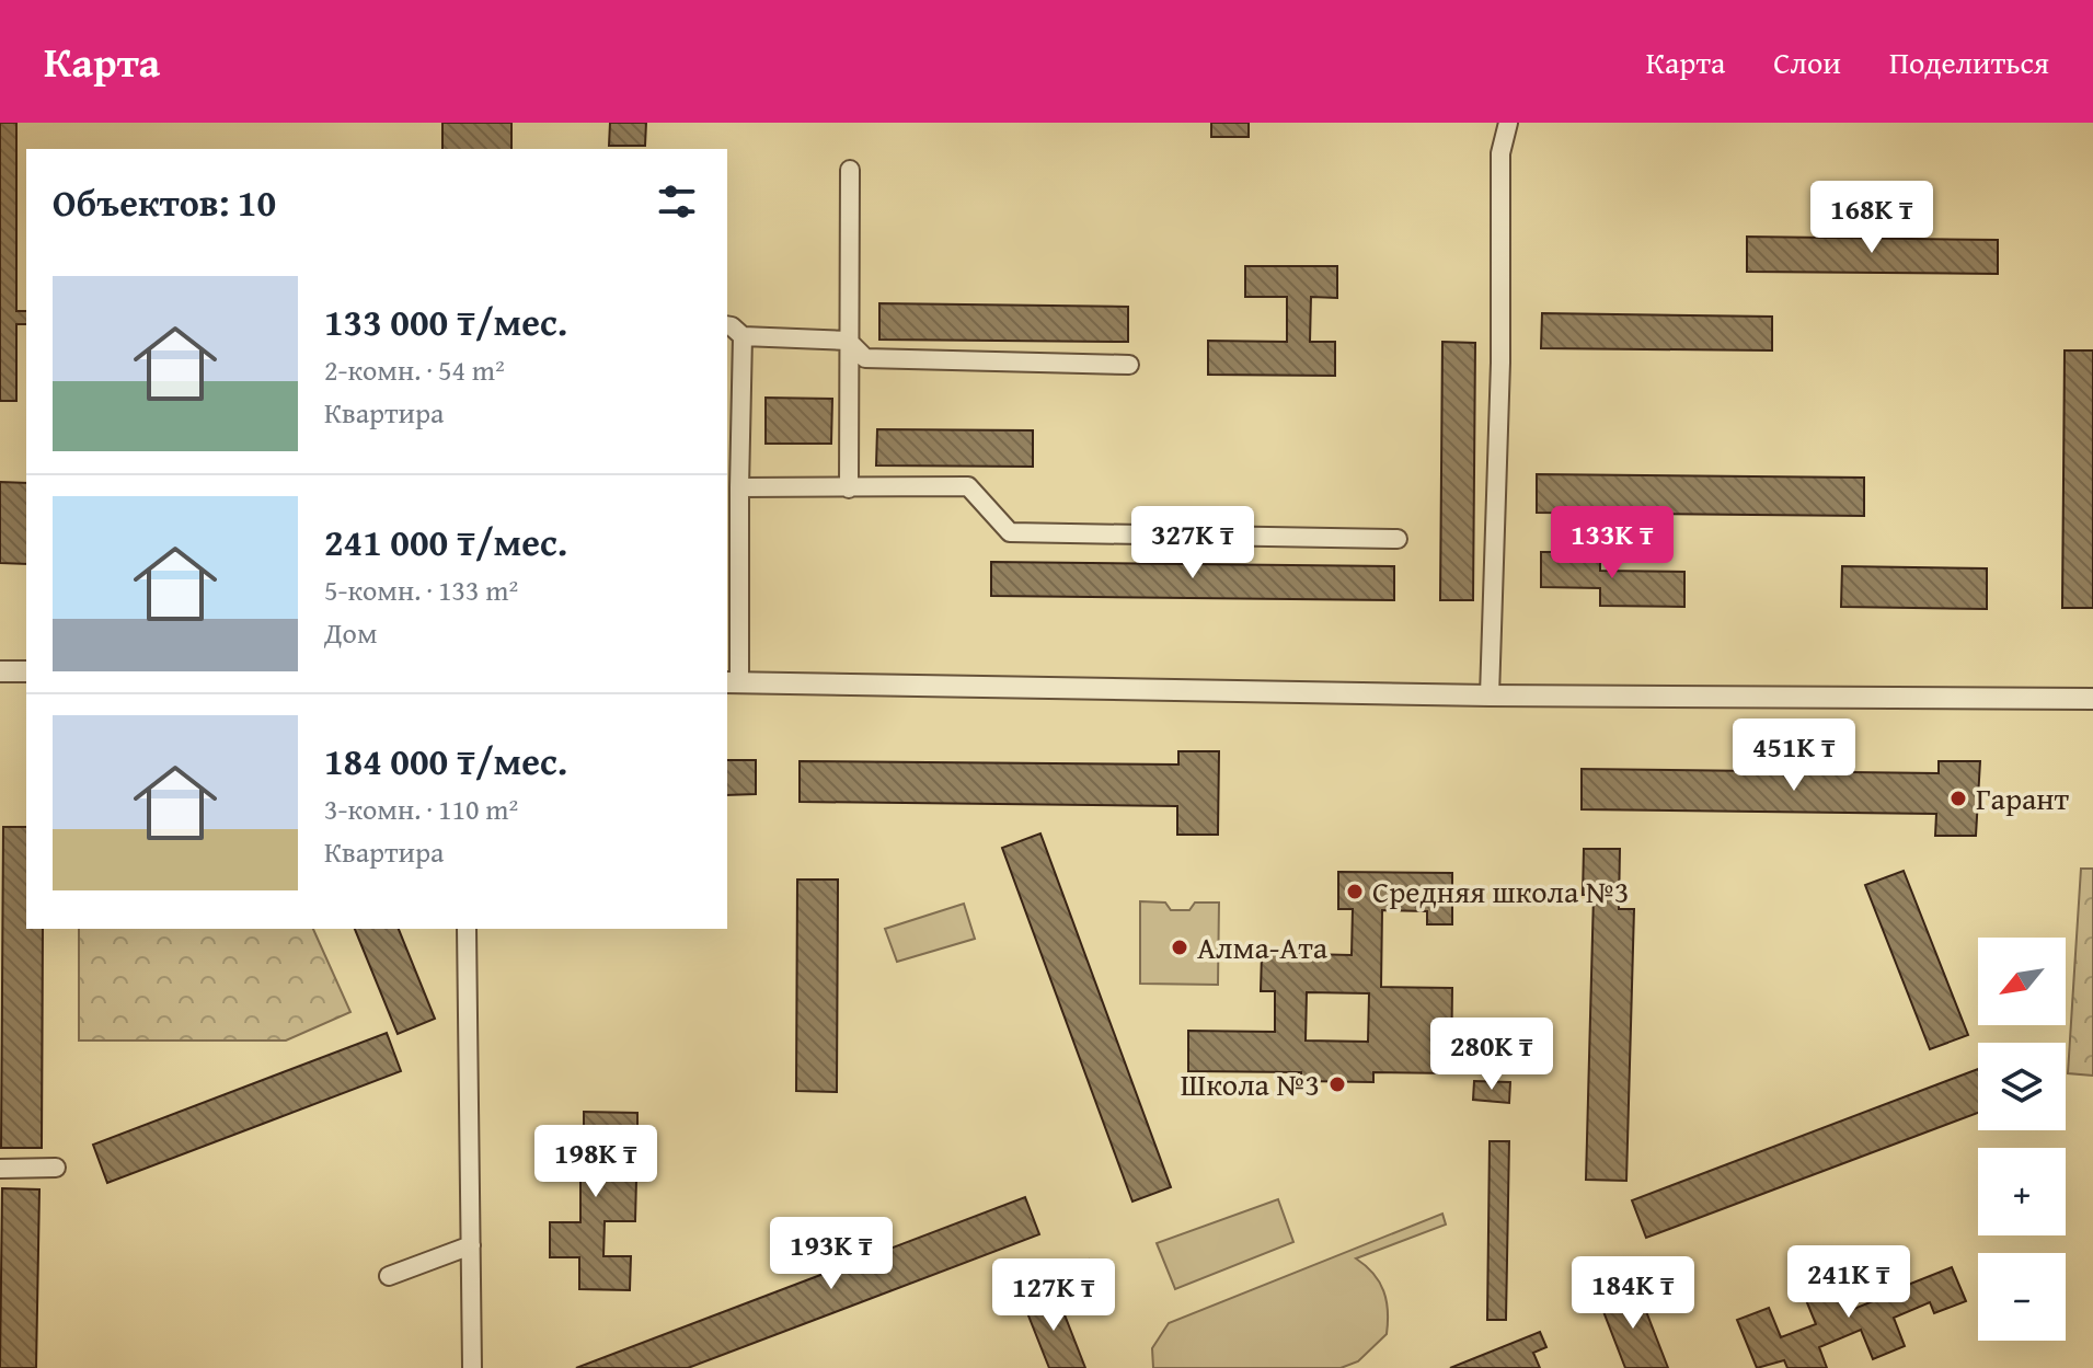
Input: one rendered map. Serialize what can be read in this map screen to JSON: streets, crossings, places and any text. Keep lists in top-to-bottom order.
{
  "places": [
    "Гарант",
    "Средняя школа №3",
    "Алма-Ата",
    "Школа №3"
  ],
  "north": "bottom left",
  "page": {
    "header": "Карта",
    "nav": ["Карта", "Слои", "Поделиться"],
    "heading": "Объектов: 10",
    "price": [
      "168K ₸",
      "327K ₸",
      "133K ₸",
      "451K ₸",
      "280K ₸",
      "198K ₸",
      "193K ₸",
      "241K ₸",
      "184K ₸",
      "127K ₸"
    ],
    "list": [
      {
        "name": "133 000 ₸/мес.",
        "note": "2-комн. · 54 m² · Квартира"
      },
      {
        "name": "241 000 ₸/мес.",
        "note": "5-комн. · 133 m² · Дом"
      },
      {
        "name": "184 000 ₸/мес.",
        "note": "3-комн. · 110 m² · Квартира"
      }
    ],
    "map_buttons": ["+", "−"]
  }
}
